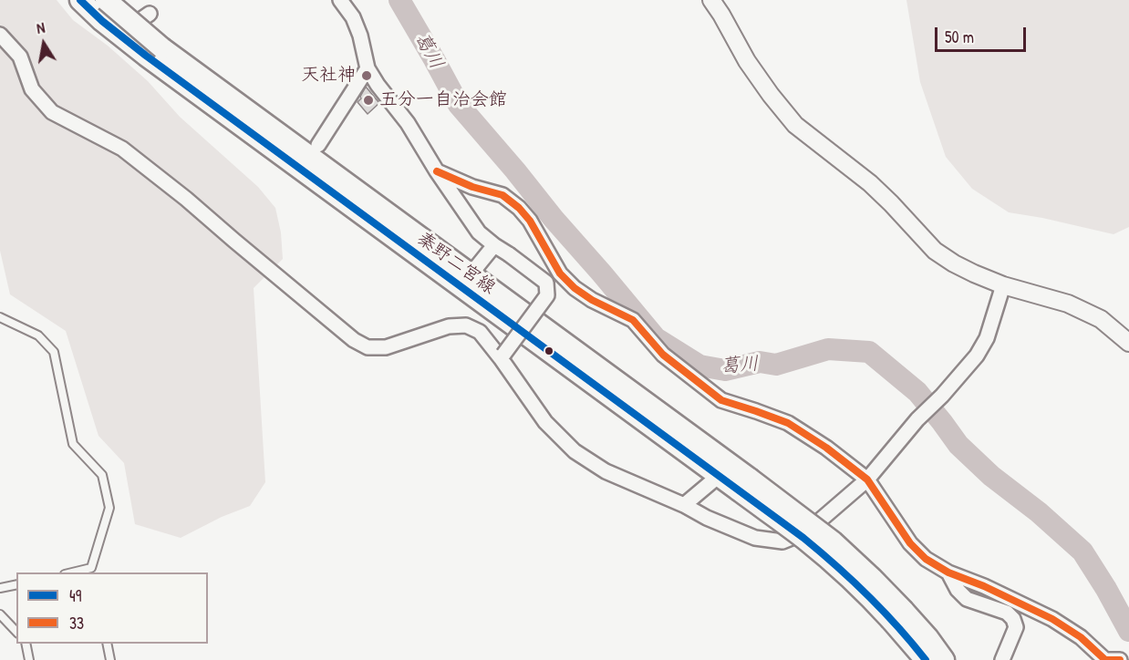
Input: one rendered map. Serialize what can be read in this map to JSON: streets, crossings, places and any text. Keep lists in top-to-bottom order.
{
  "streets": {
    "main road": ["秦野二宮線"]
  },
  "water": ["葛川"],
  "places": ["天社神", "五分一自治会館"],
  "lines": ["transit line 49", "transit line 33"],
  "legend": ["49", "33"],
  "scale_bar": "50 m",
  "north": "top"
}
